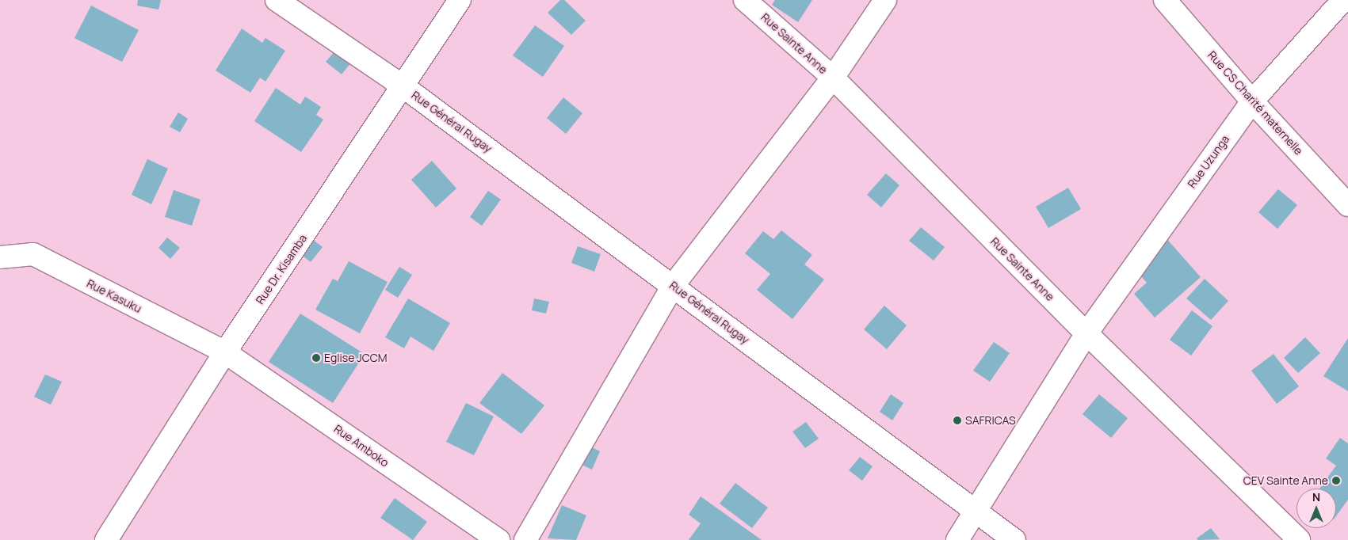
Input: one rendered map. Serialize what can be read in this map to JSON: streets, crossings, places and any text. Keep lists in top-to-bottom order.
{
  "streets": {
    "street": [
      "Rue Sainte Anne",
      "Rue CS Charité maternelle",
      "Rue Général Rugay",
      "Rue Uzunga",
      "Rue Dr. Kisamba",
      "Rue Kasuku",
      "Rue Amboko"
    ]
  },
  "crossings": [
    ["Rue Sainte Anne", "Rue Uzunga"],
    ["Rue CS Charité maternelle", "Rue Uzunga"],
    ["Rue Général Rugay", "Rue Uzunga"],
    ["Rue Général Rugay", "Rue Dr. Kisamba"],
    ["Rue Dr. Kisamba", "Rue Kasuku"],
    ["Rue Dr. Kisamba", "Rue Amboko"],
    ["Rue Kasuku", "Rue Amboko"]
  ],
  "places": ["Eglise JCCM", "SAFRICAS", "CEV Sainte Anne"],
  "north": "top"
}
